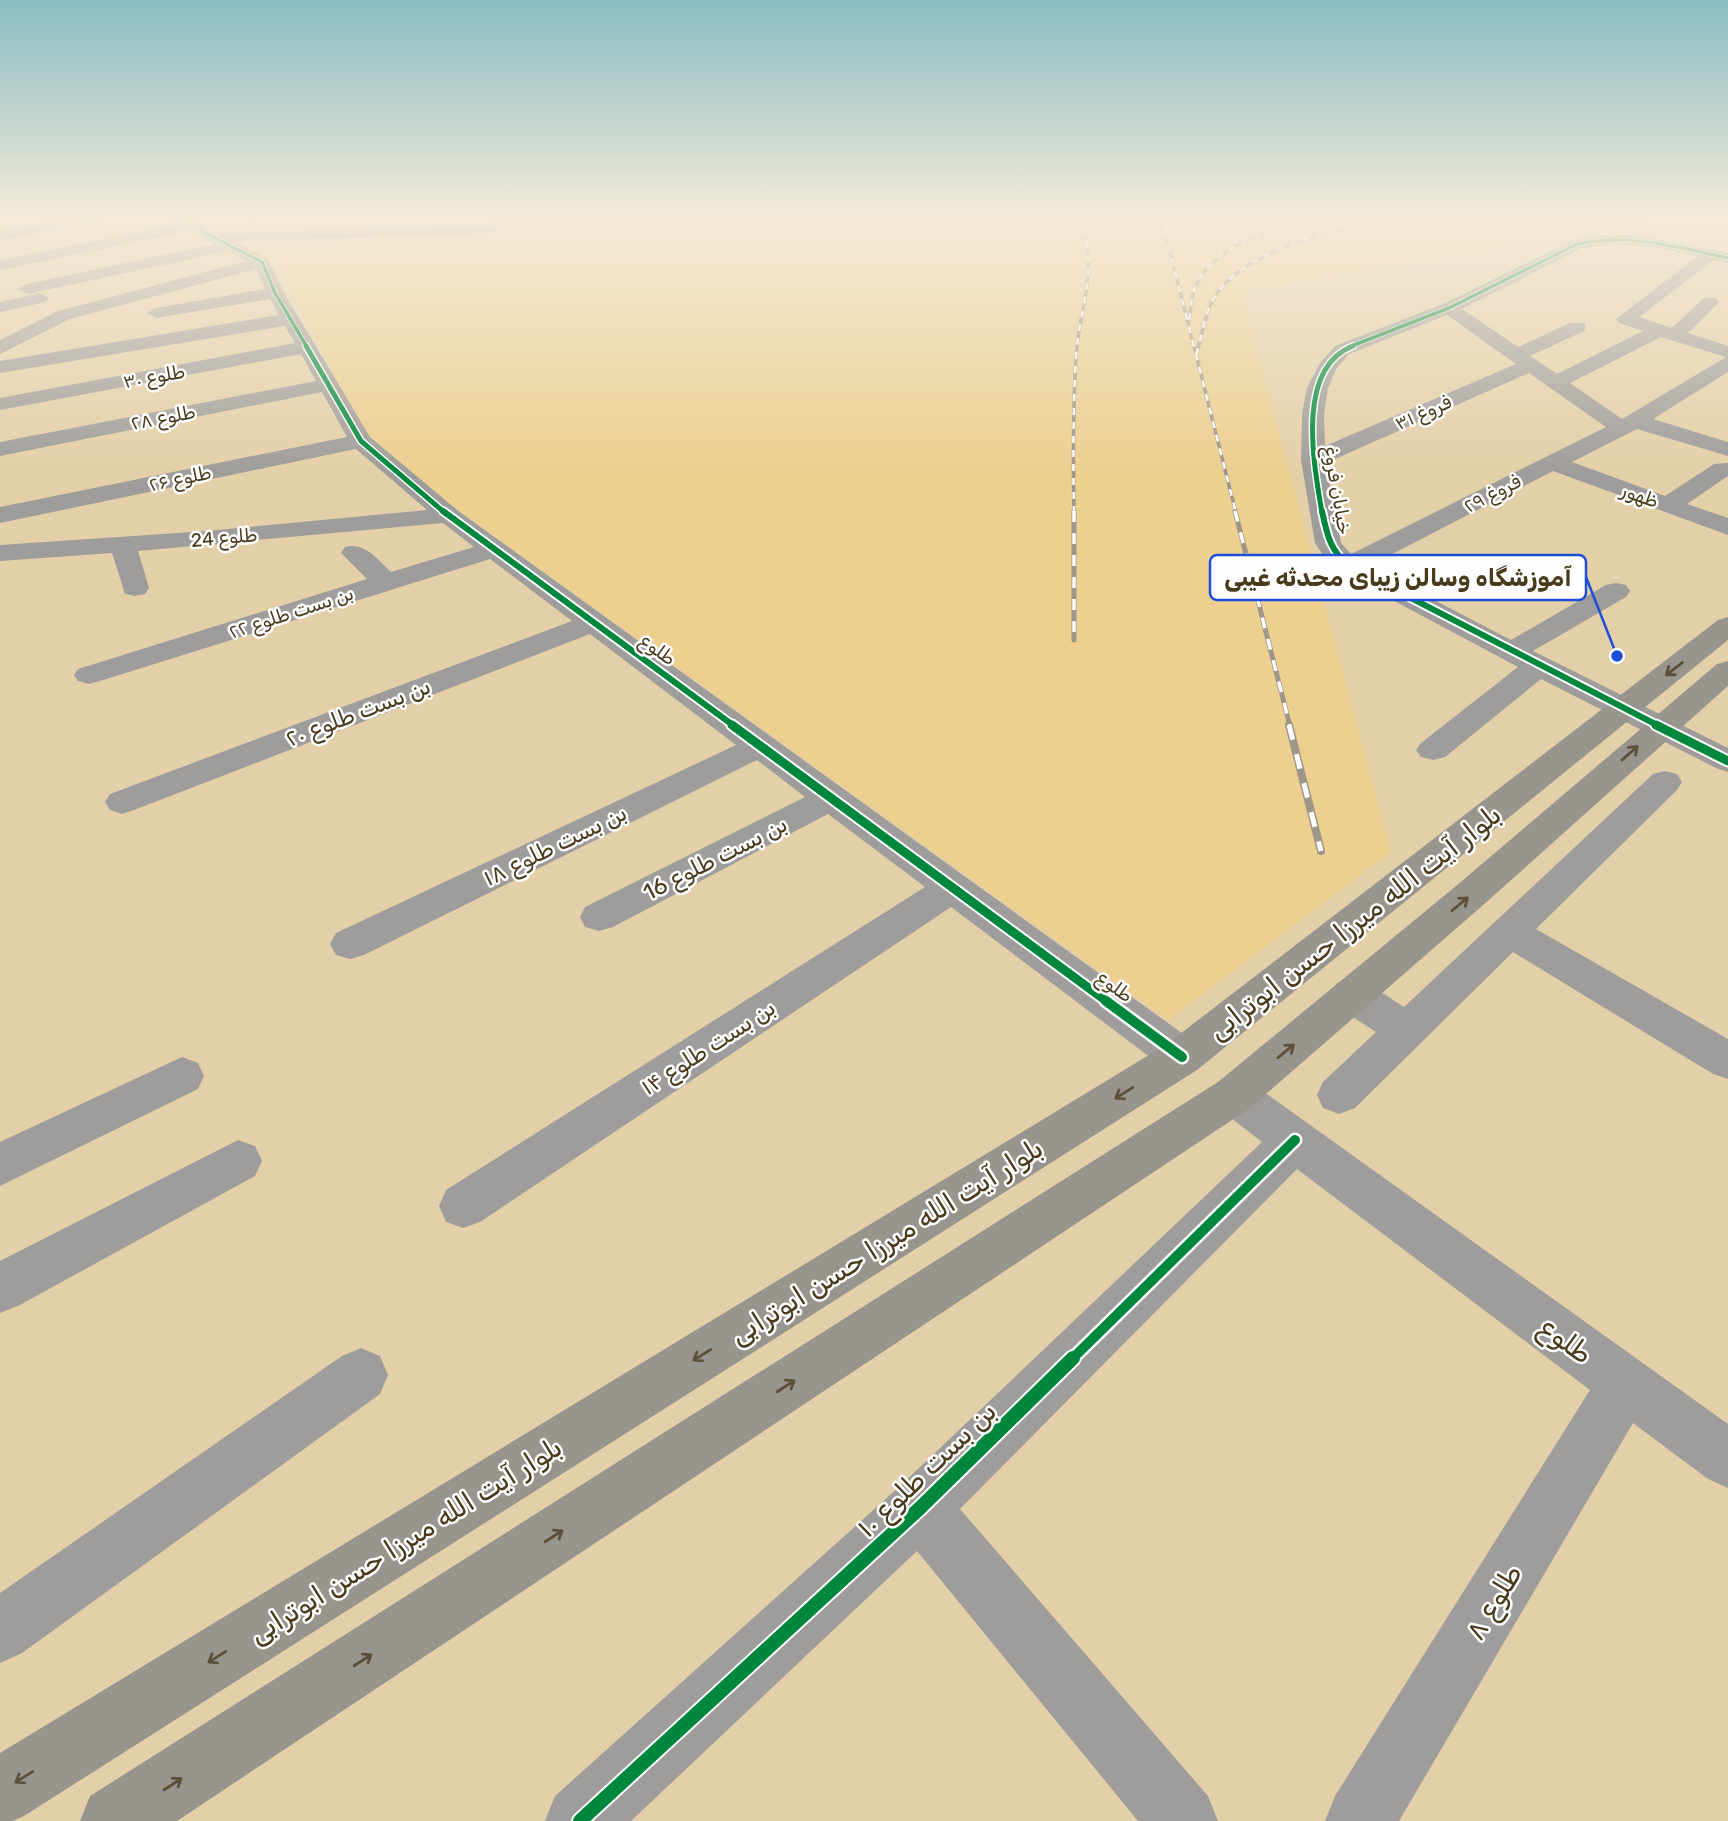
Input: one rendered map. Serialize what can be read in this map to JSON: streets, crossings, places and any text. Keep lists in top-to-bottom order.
{
  "streets": {
    "main road": ["بلوار آیت الله میرزا حسن ابوترابی"],
    "street": [
      "طلوع ۳۰",
      "فروغ ۳۱",
      "طلوع ۲۸",
      "طلوع ۲۶",
      "خیابان فروغ",
      "فروغ ۲۹",
      "ظهور",
      "طلوع 24",
      "بن بست طلوع ۲۲",
      "طلوع",
      "بن بست طلوع ۲۰",
      "بن بست طلوع ۱۸",
      "بن بست طلوع 16",
      "بن بست طلوع ۱۴",
      "بن بست طلوع ۱۰",
      "طلوع ۸"
    ]
  },
  "crossings": [
    ["طلوع ۳۰", "طلوع"],
    ["فروغ ۳۱", "خیابان فروغ"],
    ["طلوع ۲۸", "طلوع"],
    ["طلوع ۲۶", "طلوع"],
    ["خیابان فروغ", "فروغ ۲۹"],
    ["خیابان فروغ", "بلوار آیت الله میرزا حسن ابوترابی"],
    ["فروغ ۲۹", "ظهور"],
    ["طلوع 24", "طلوع"],
    ["بن بست طلوع ۲۲", "طلوع"],
    ["طلوع", "بن بست طلوع ۲۰"],
    ["طلوع", "بن بست طلوع ۱۸"],
    ["طلوع", "بن بست طلوع 16"],
    ["طلوع", "بلوار آیت الله میرزا حسن ابوترابی"],
    ["طلوع", "بن بست طلوع ۱۴"],
    ["طلوع", "بن بست طلوع ۱۰"],
    ["طلوع", "طلوع ۸"]
  ],
  "places": ["آموزشگاه وسالن زیبای محدثه غیبی"]
}
